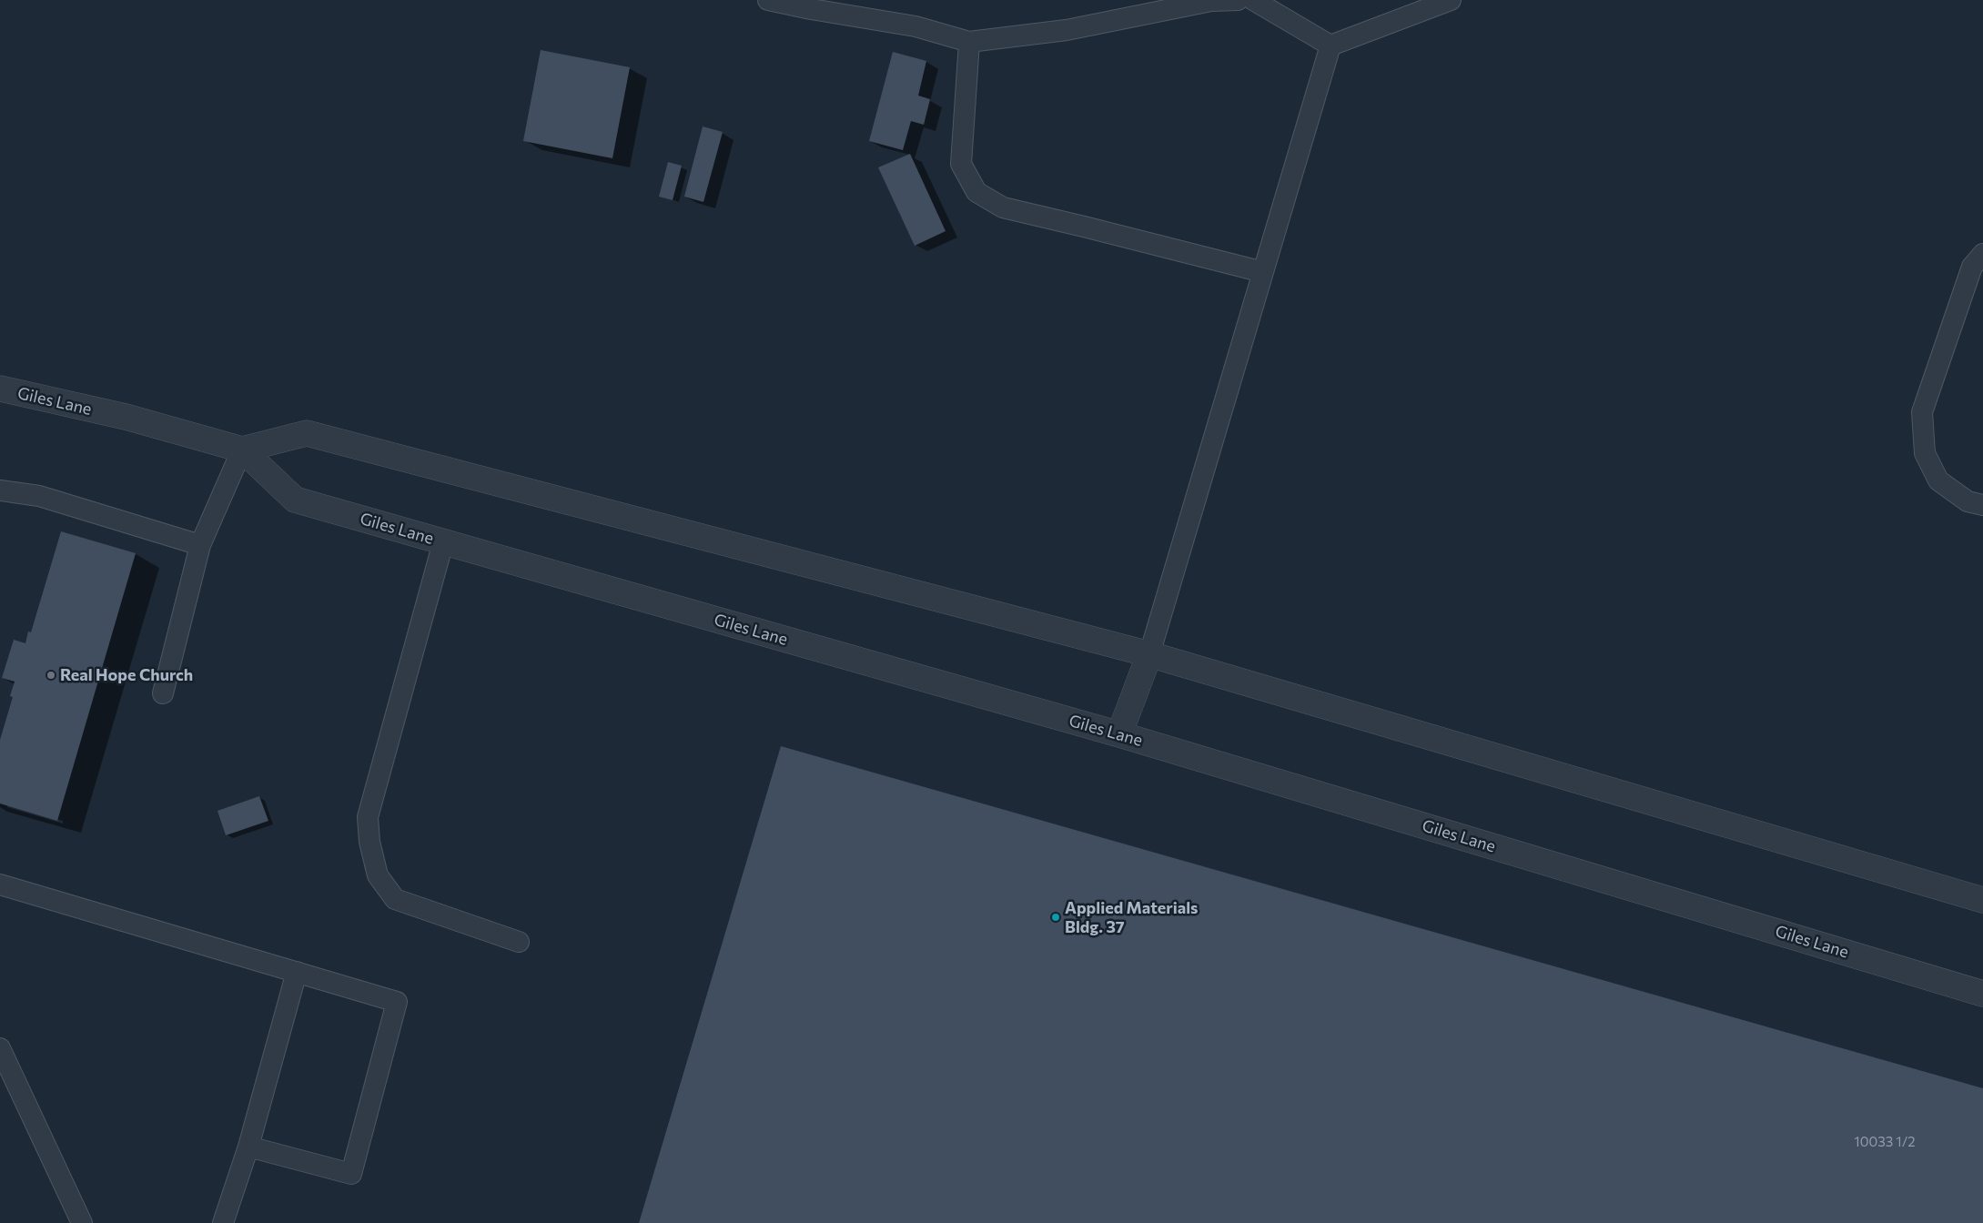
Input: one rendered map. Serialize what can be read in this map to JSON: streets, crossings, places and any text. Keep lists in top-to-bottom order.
{
  "streets": {
    "street": ["Giles Lane"]
  },
  "places": ["Real Hope Church", "Applied Materials Bldg. 37"],
  "house_numbers": ["10033 1/2"]
}
